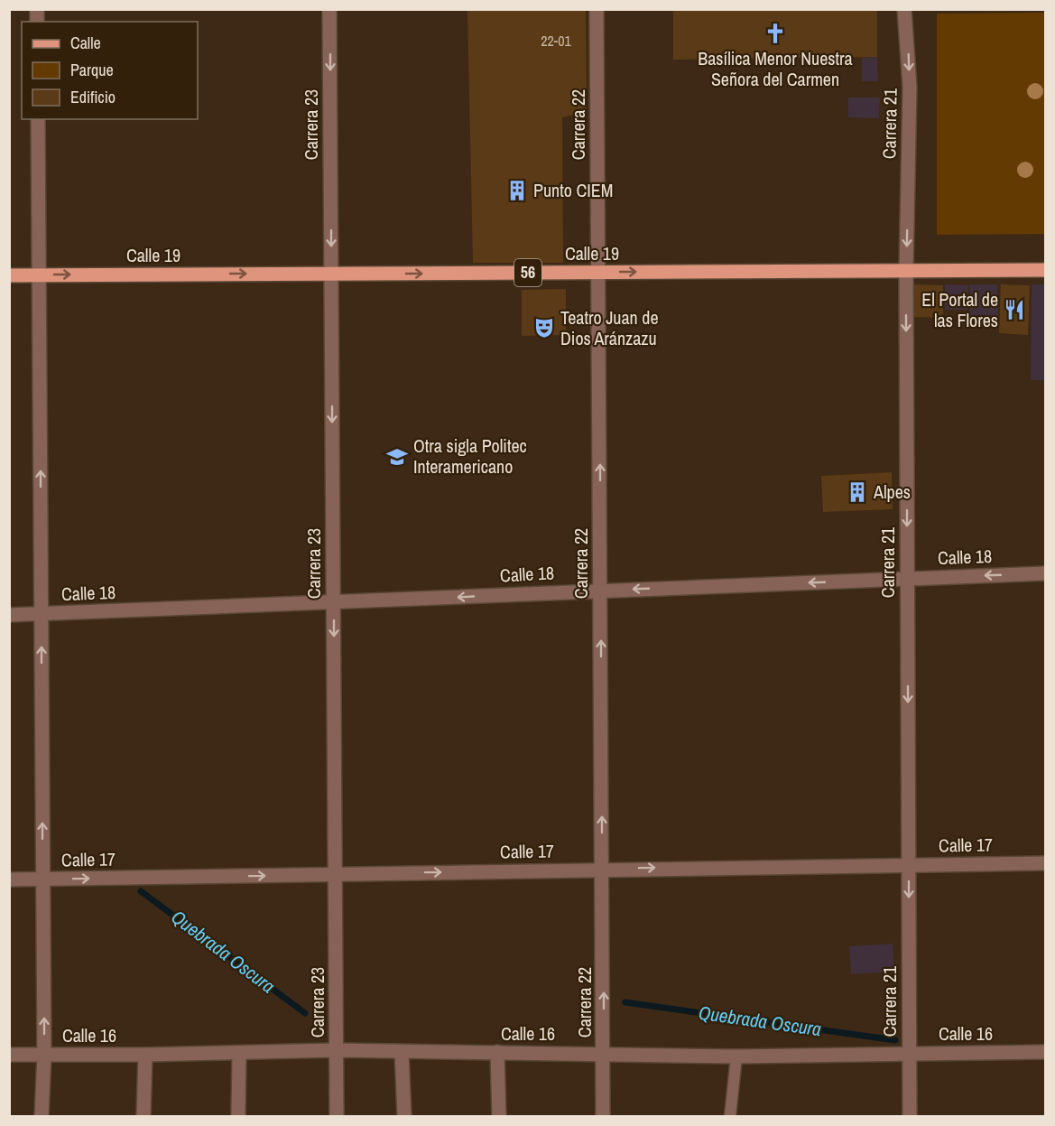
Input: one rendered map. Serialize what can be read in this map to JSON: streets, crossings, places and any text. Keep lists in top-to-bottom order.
{
  "streets": {
    "main road": ["Calle 19", "56"],
    "street": [
      "Carrera 21",
      "Carrera 23",
      "Carrera 22",
      "Calle 18",
      "Calle 17",
      "Calle 16"
    ]
  },
  "crossings": [
    ["Carrera 21", "Calle 19"],
    ["Carrera 21", "Calle 18"],
    ["Carrera 21", "Calle 17"],
    ["Carrera 21", "Calle 16"],
    ["Carrera 23", "Calle 19"],
    ["Carrera 23", "Calle 18"],
    ["Carrera 23", "Calle 17"],
    ["Carrera 23", "Calle 16"],
    ["Carrera 22", "Calle 19"],
    ["Carrera 22", "Calle 18"],
    ["Carrera 22", "Calle 17"],
    ["Carrera 22", "Calle 16"]
  ],
  "one_way": [
    "Carrera 21",
    "Carrera 23",
    "Carrera 22",
    "Calle 19",
    "Calle 18",
    "Calle 17"
  ],
  "water": ["Quebrada Oscura"],
  "places": {
    "church": ["Basílica Menor Nuestra Señora del Carmen"],
    "building": ["Punto CIEM", "Alpes"],
    "restaurant": ["El Portal de las Flores"],
    "theatre": ["Teatro Juan de Dios Aránzazu"],
    "school or university": ["Otra sigla Politec Interamericano"]
  },
  "house_numbers": ["22-01"],
  "legend": ["Calle", "Parque", "Edificio"]
}
